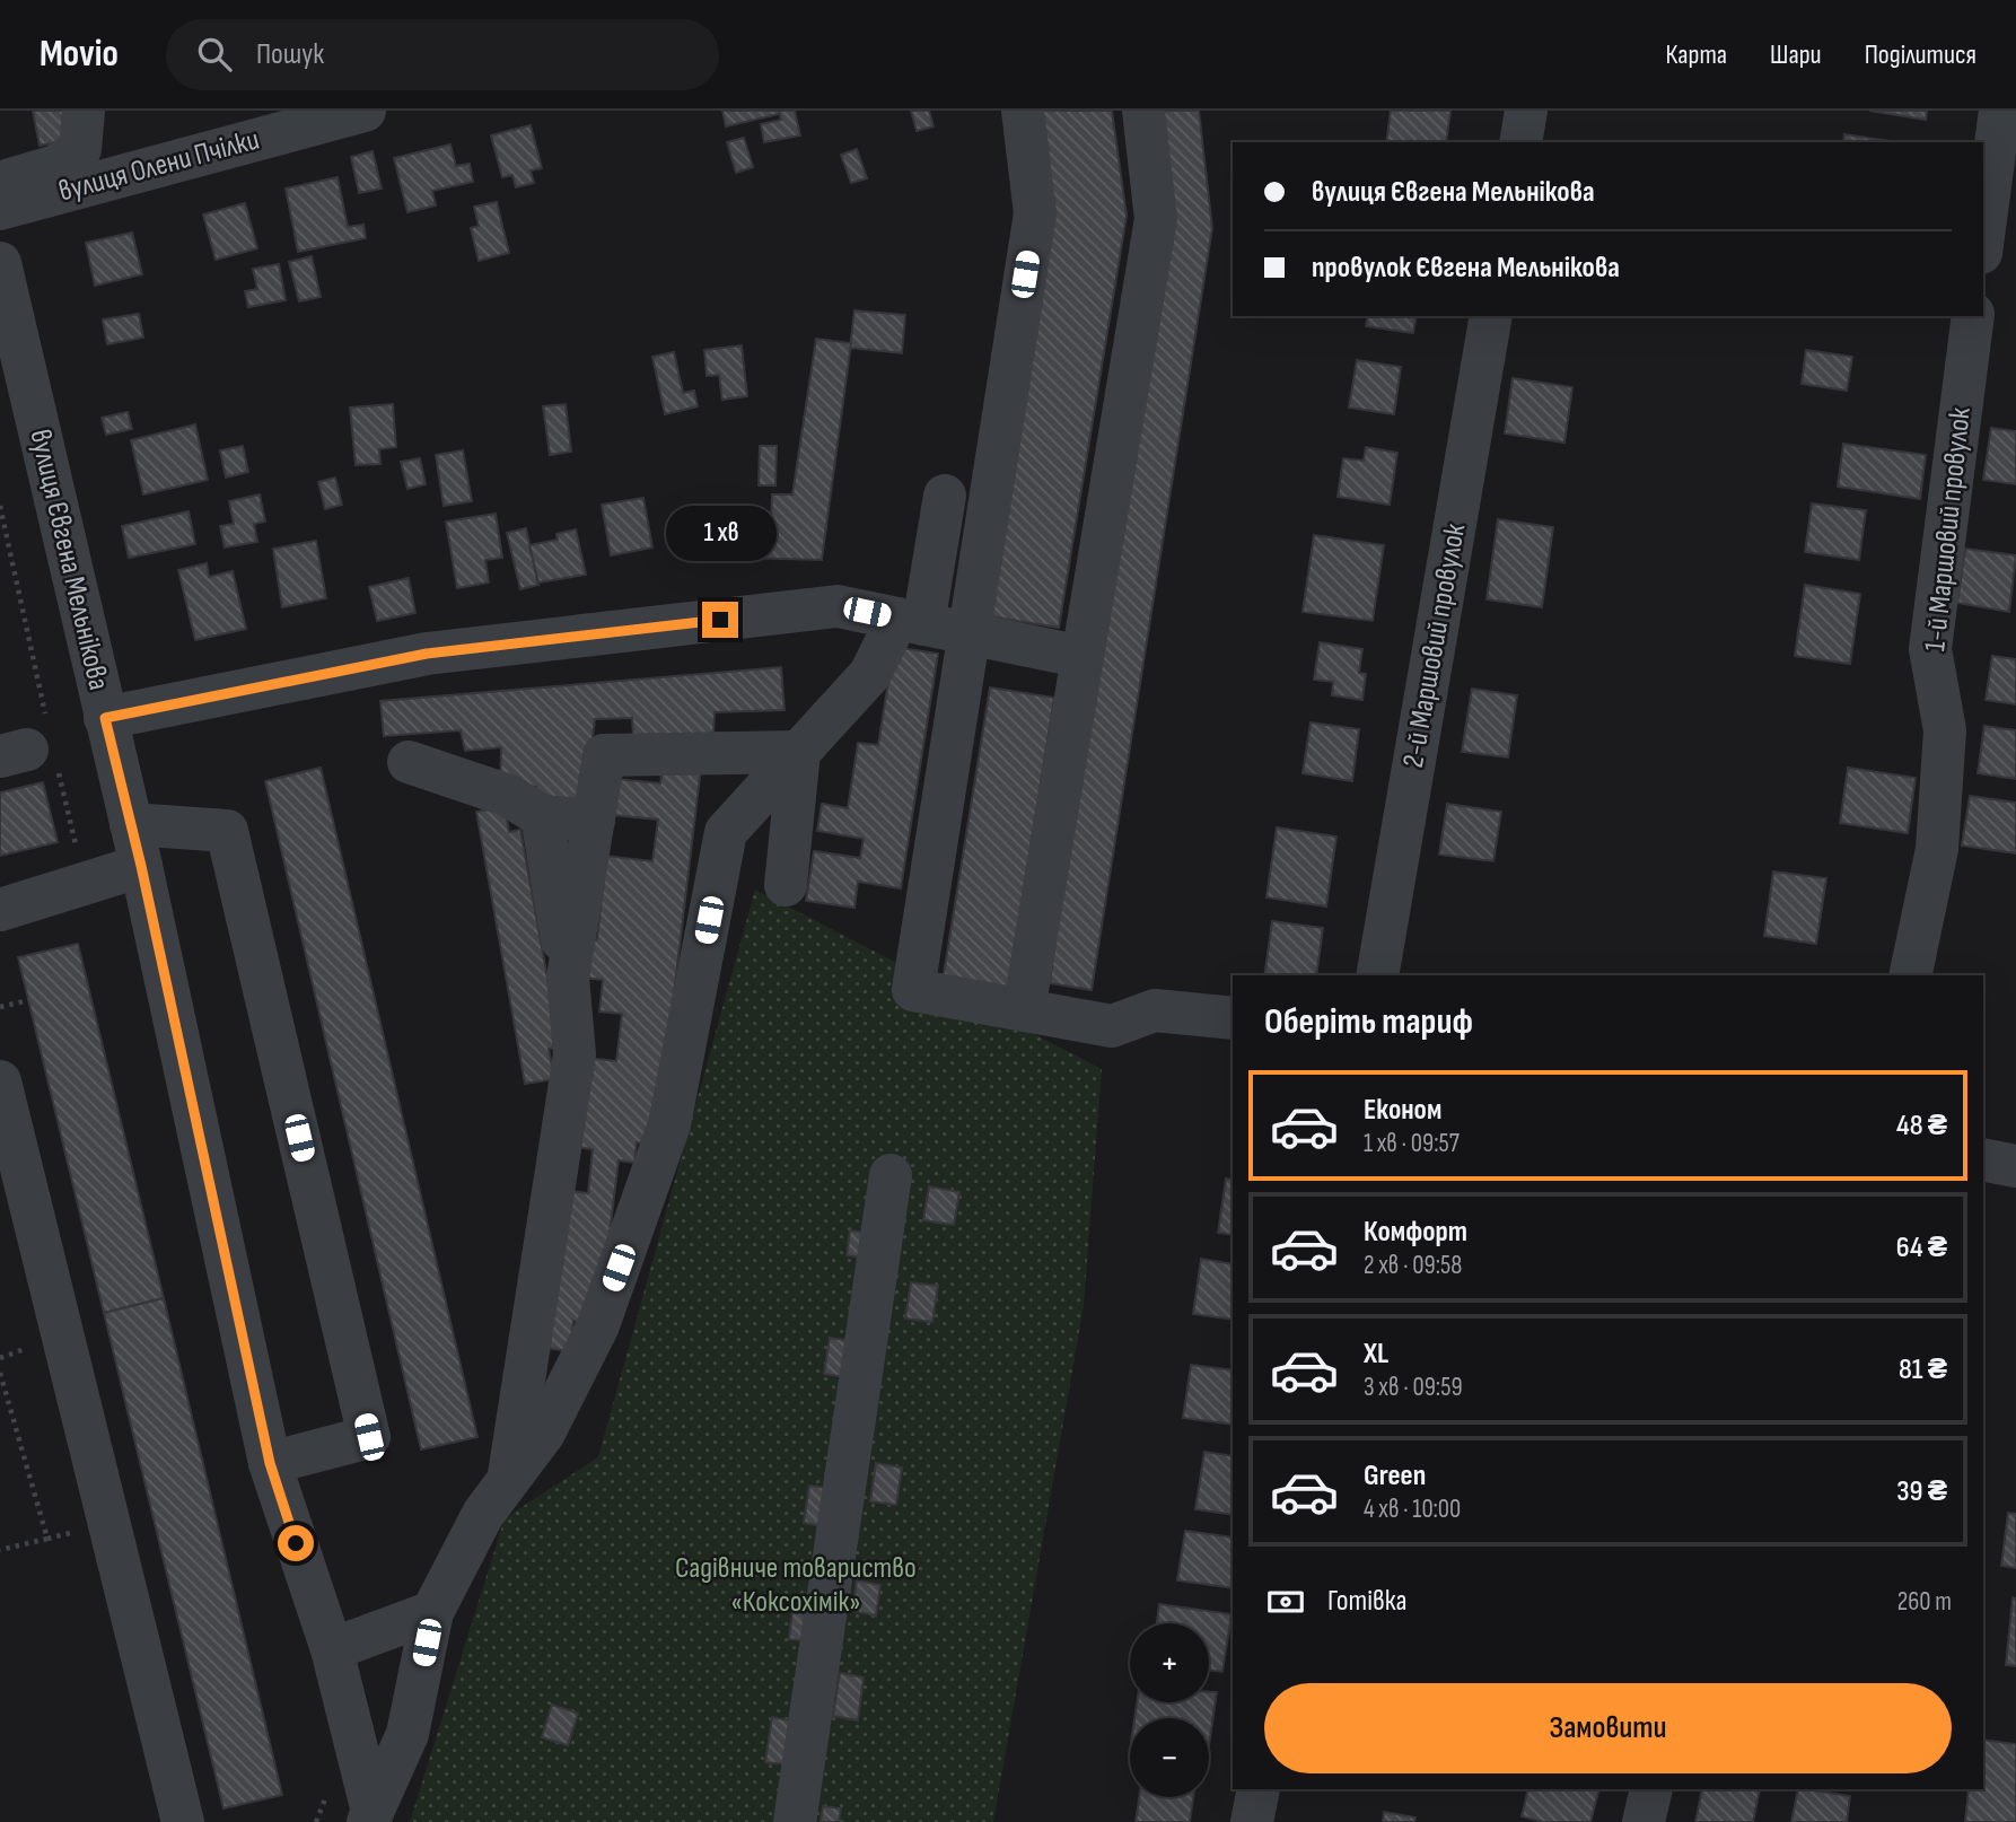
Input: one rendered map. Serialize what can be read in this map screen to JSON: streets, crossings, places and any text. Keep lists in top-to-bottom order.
{
  "streets": {
    "street": [
      "вулиця Олени Пчілки",
      "1-й Маршовий провулок",
      "вулиця Євгена Мельнікова",
      "2-й Маршовий провулок"
    ]
  },
  "parks": ["Садівниче товариство «Коксохімік»"],
  "page": {
    "header": "Movio",
    "search": "Пошук",
    "nav": ["Карта", "Шари", "Поділитися"],
    "banner": ["вулиця Євгена Мельнікова", "провулок Євгена Мельнікова"],
    "bubble": "1 хв",
    "heading": "Оберіть тариф",
    "list": [
      {
        "name": "Економ",
        "note": "1 хв · 09:57",
        "value": "48 ₴"
      },
      {
        "name": "Комфорт",
        "note": "2 хв · 09:58",
        "value": "64 ₴"
      },
      {
        "name": "XL",
        "note": "3 хв · 09:59",
        "value": "81 ₴"
      },
      {
        "name": "Green",
        "note": "4 хв · 10:00",
        "value": "39 ₴"
      }
    ],
    "pay": ["Готівка", "260 m"],
    "map_buttons": ["+", "−"],
    "buttons": "Замовити"
  }
}
